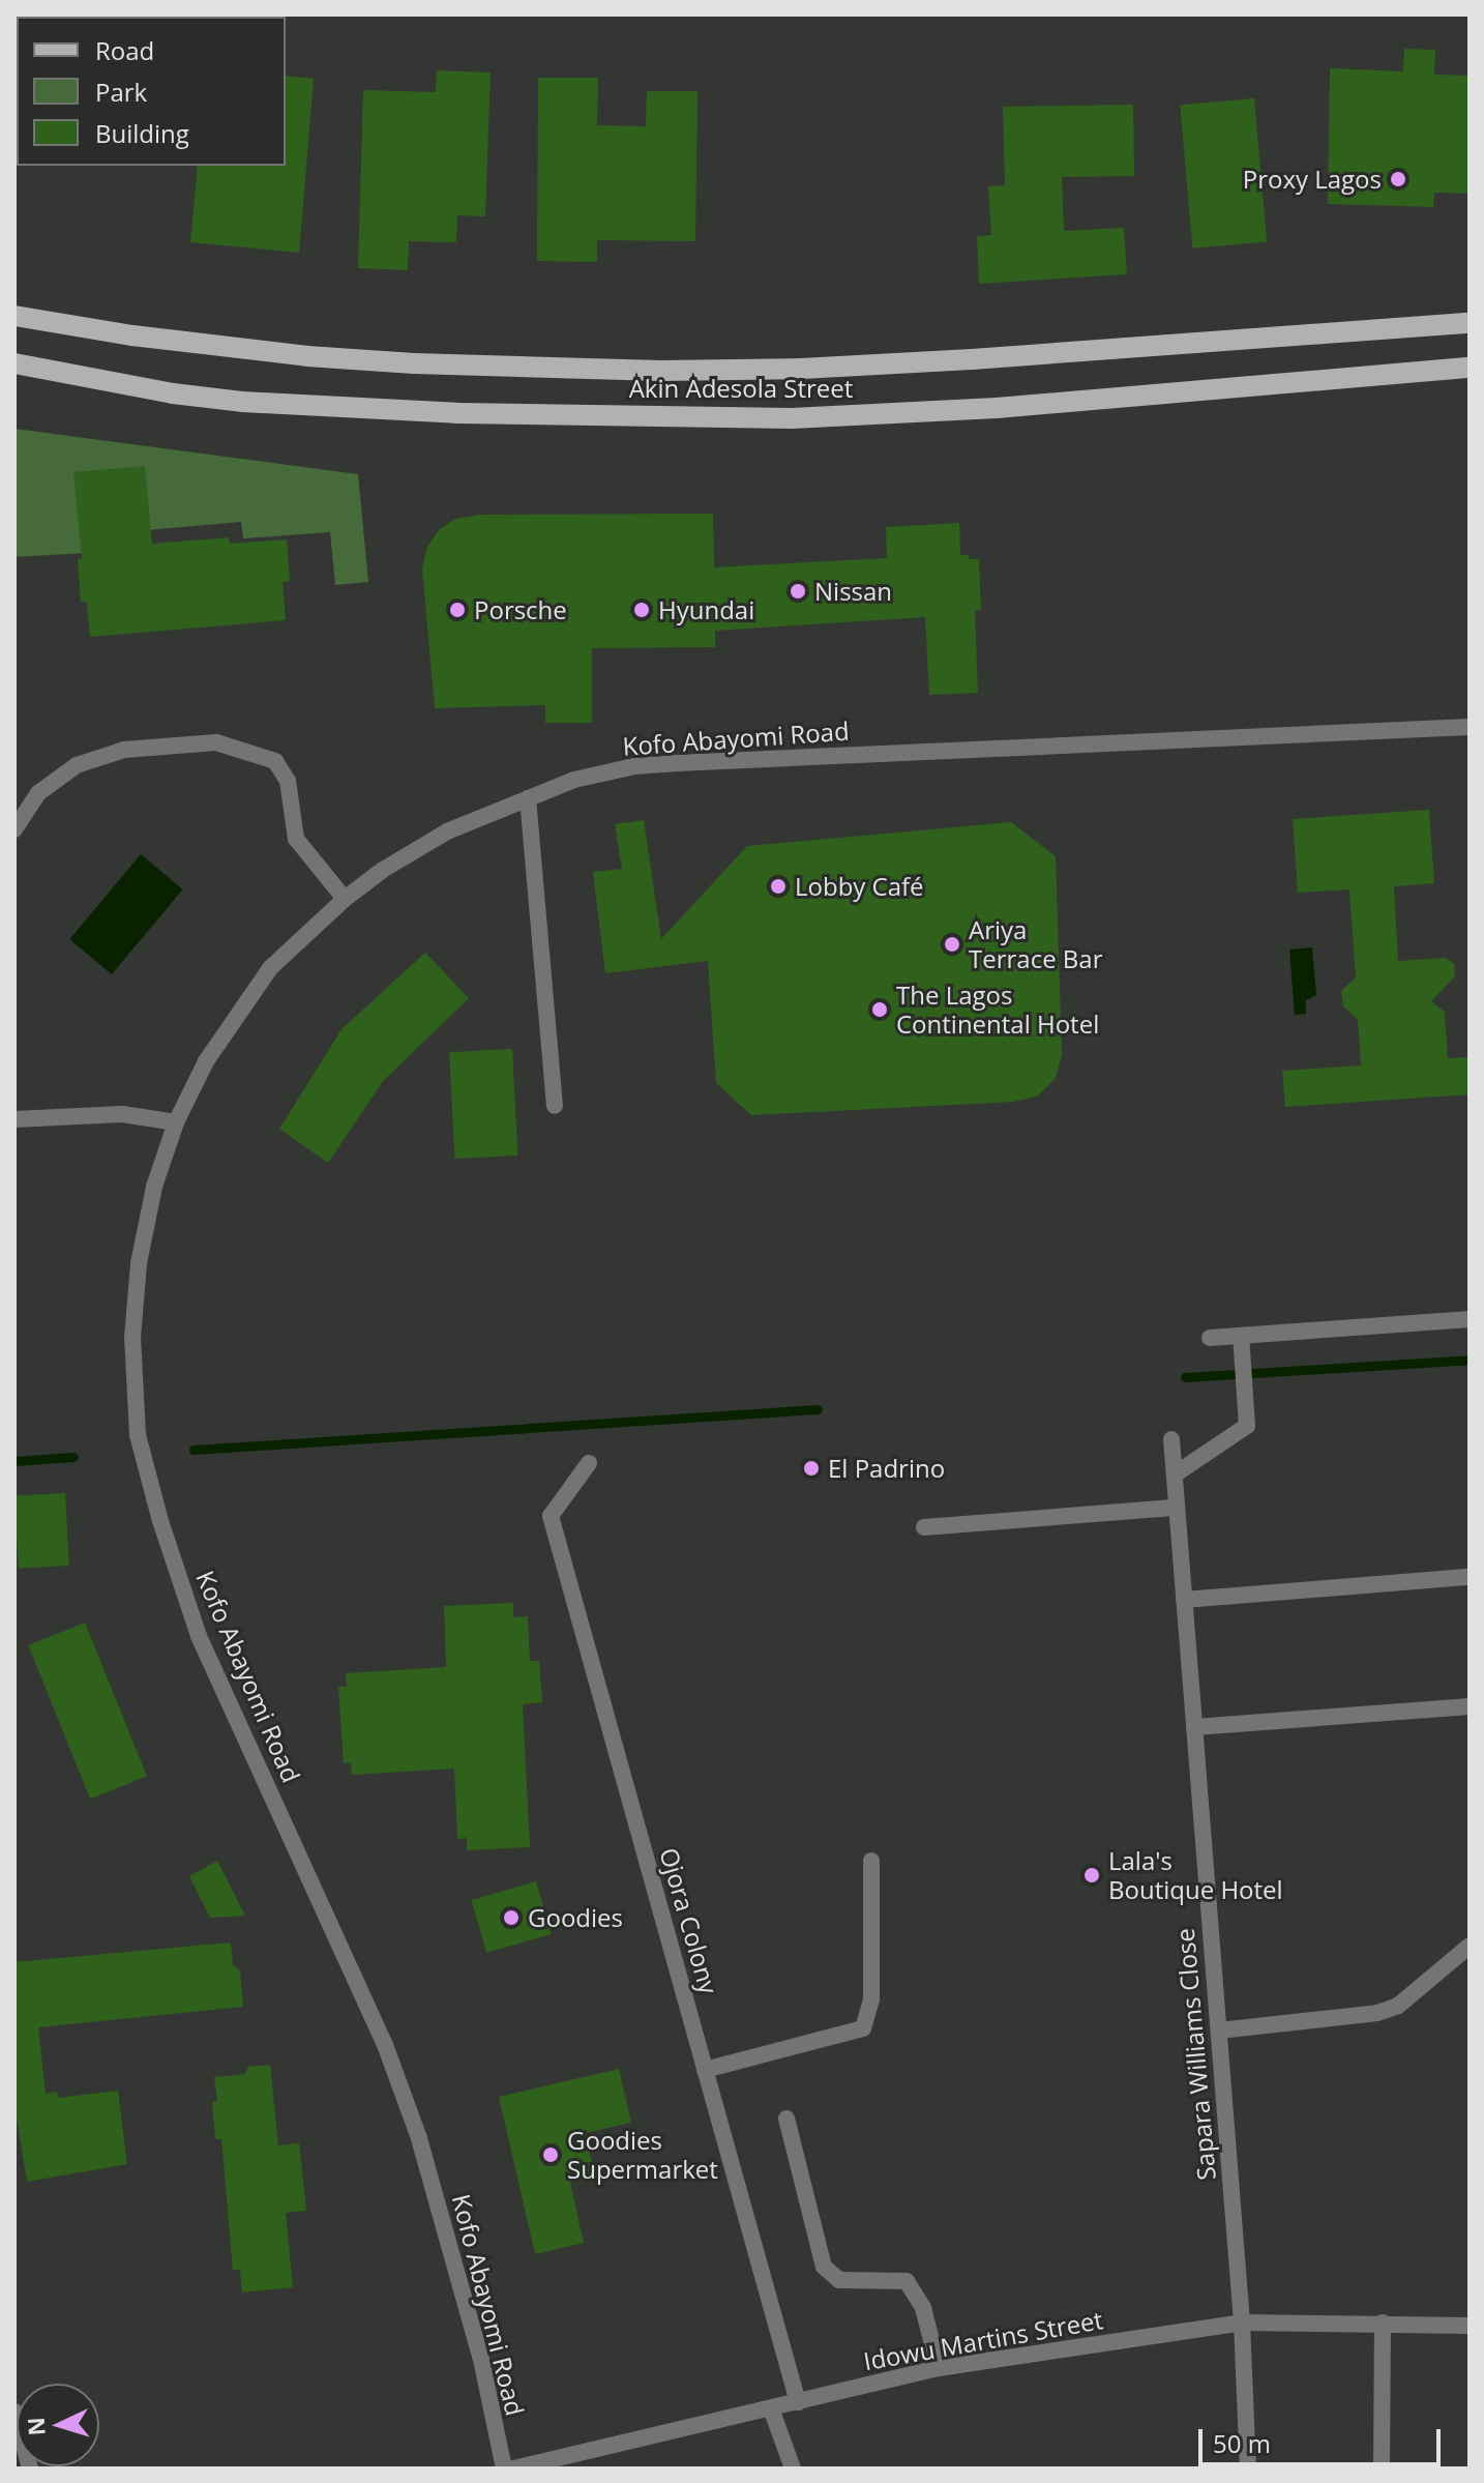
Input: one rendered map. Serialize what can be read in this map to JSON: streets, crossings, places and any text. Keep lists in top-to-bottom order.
{
  "streets": {
    "main road": ["Akin Adesola Street"],
    "street": [
      "Kofo Abayomi Road",
      "Ojora Colony",
      "Sapara Williams Close",
      "Idowu Martins Street"
    ]
  },
  "crossings": [
    ["Ojora Colony", "Idowu Martins Street"],
    ["Sapara Williams Close", "Idowu Martins Street"]
  ],
  "places": [
    "Proxy Lagos",
    "Nissan",
    "Porsche",
    "Hyundai",
    "Lobby Café",
    "Ariya Terrace Bar",
    "The Lagos Continental Hotel",
    "El Padrino",
    "Lala's Boutique Hotel",
    "Goodies",
    "Goodies Supermarket"
  ],
  "legend": ["Road", "Park", "Building"],
  "scale_bar": "50 m",
  "north": "left"
}
